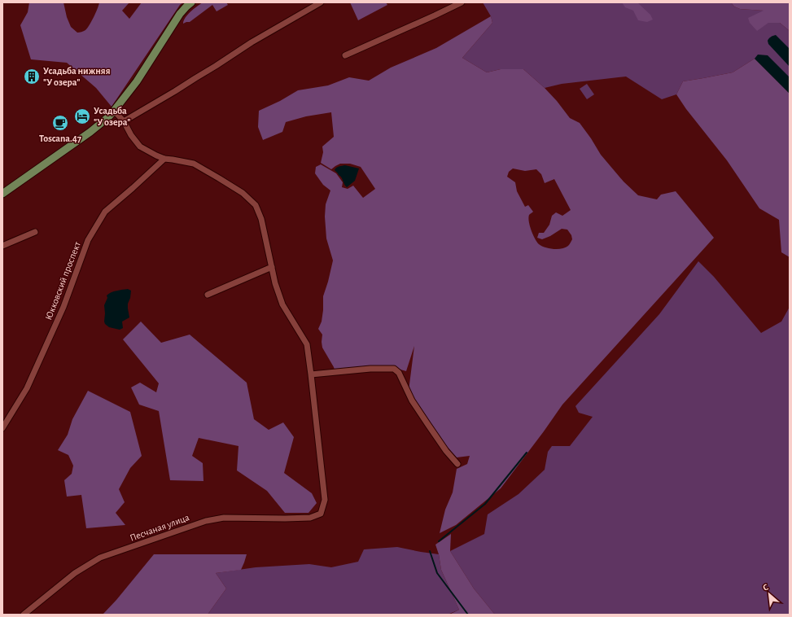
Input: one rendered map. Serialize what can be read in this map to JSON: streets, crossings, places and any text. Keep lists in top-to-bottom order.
{
  "streets": {
    "street": ["Юкковский проспект", "Песчаная улица"]
  },
  "places": {
    "building": ["Усадьба нижняя \"У озера\""],
    "hotel": ["Усадьба \"У озера\""],
    "cafe": ["Toscana.47"]
  },
  "north": "top left"
}
